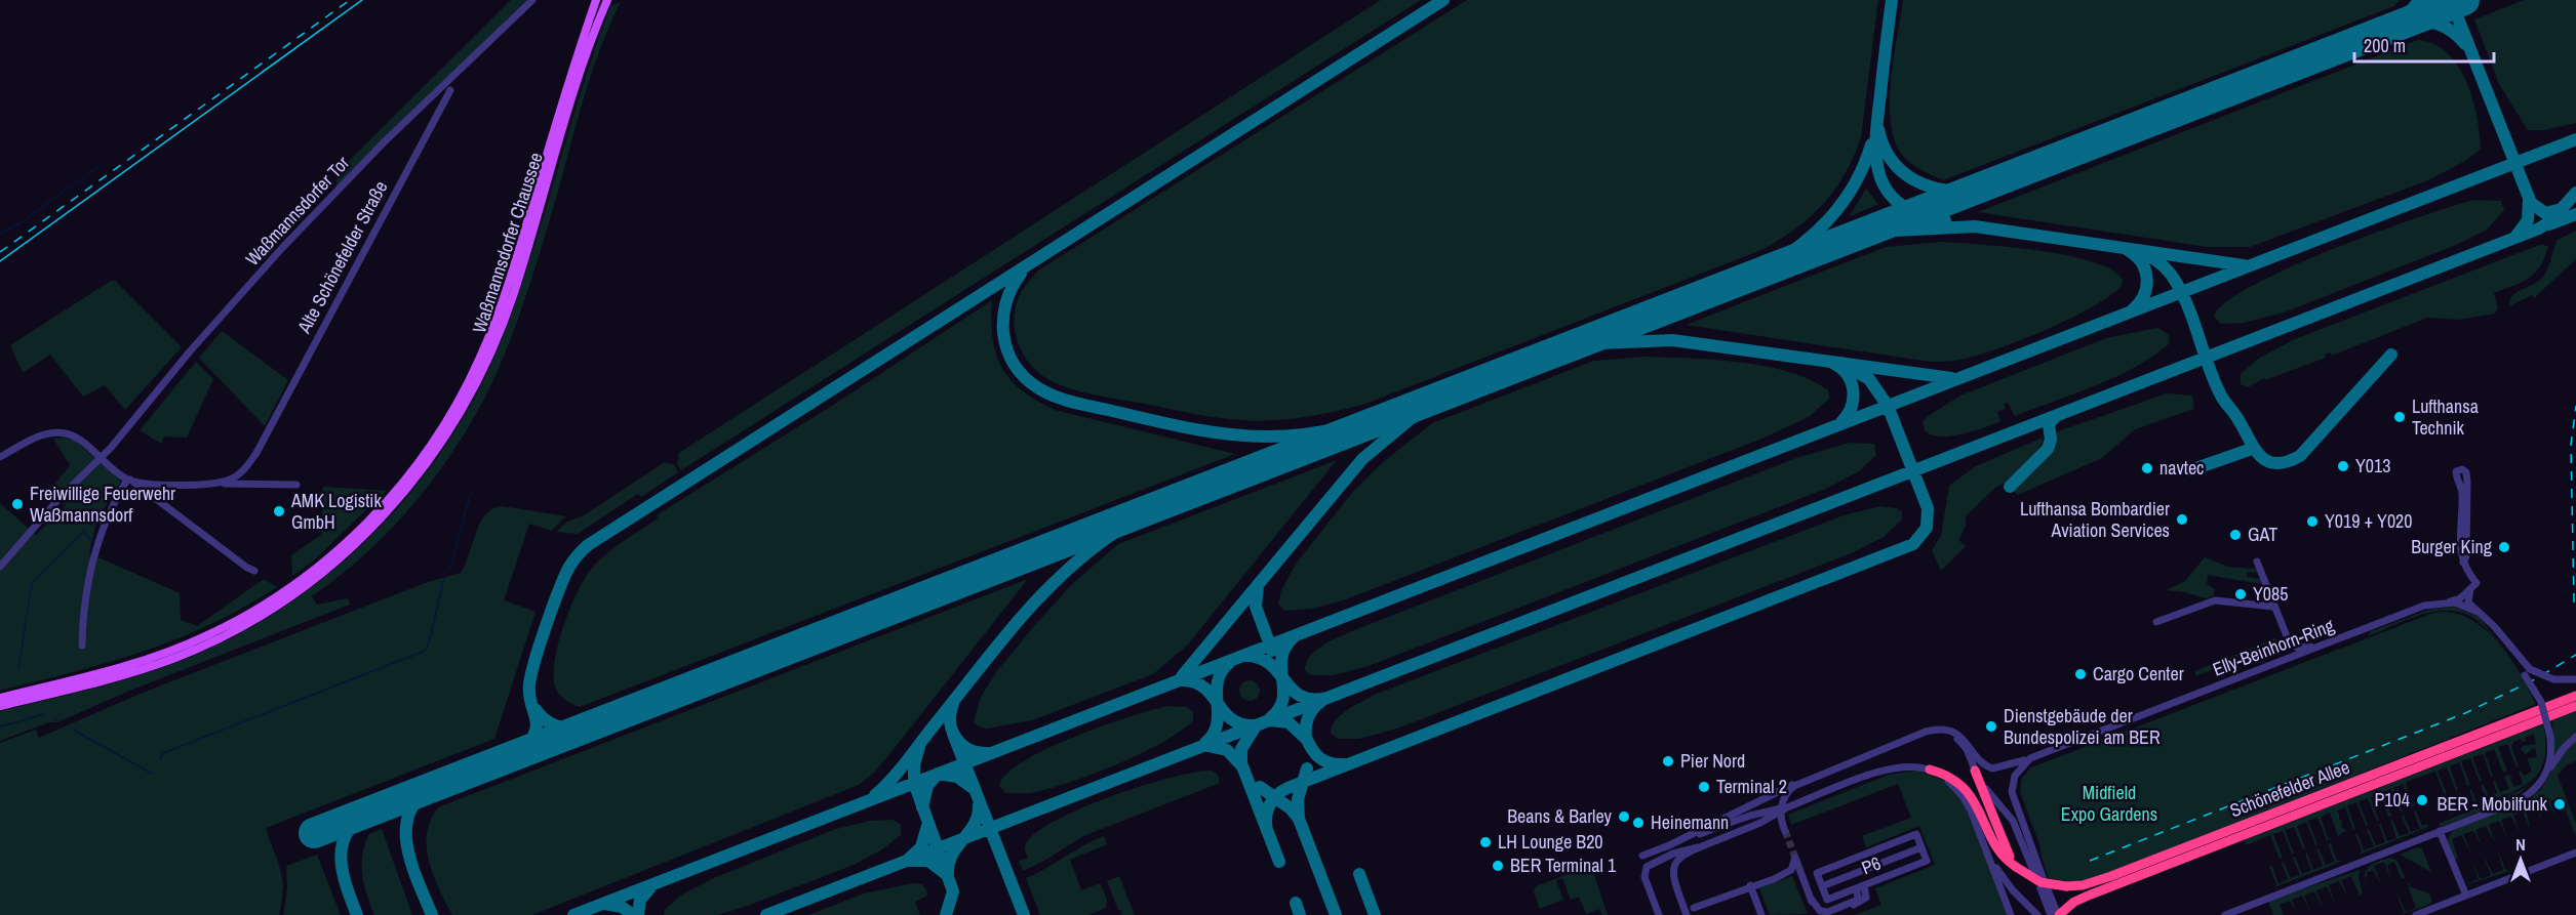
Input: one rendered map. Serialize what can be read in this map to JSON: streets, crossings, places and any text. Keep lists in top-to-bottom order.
{
  "streets": {
    "highway": ["Schönefelder Allee"],
    "main road": ["Waßmannsdorfer Chaussee"],
    "street": [
      "Waßmannsdorfer Tor",
      "Alte Schönefelder Straße",
      "Elly-Beinhorn-Ring",
      "P6"
    ]
  },
  "parks": ["Midfield Expo Gardens"],
  "places": [
    "Lufthansa Technik",
    "Y013",
    "navtec",
    "Freiwillige Feuerwehr Waßmannsdorf",
    "AMK Logistik GmbH",
    "Lufthansa Bombardier Aviation Services",
    "Y019 + Y020",
    "GAT",
    "Burger King",
    "Y085",
    "Cargo Center",
    "Dienstgebäude der Bundespolizei am BER",
    "Pier Nord",
    "Terminal 2",
    "P104",
    "BER - Mobilfunk",
    "Beans & Barley",
    "Heinemann",
    "LH Lounge B20",
    "BER Terminal 1"
  ],
  "scale_bar": "200 m",
  "north": "top"
}
